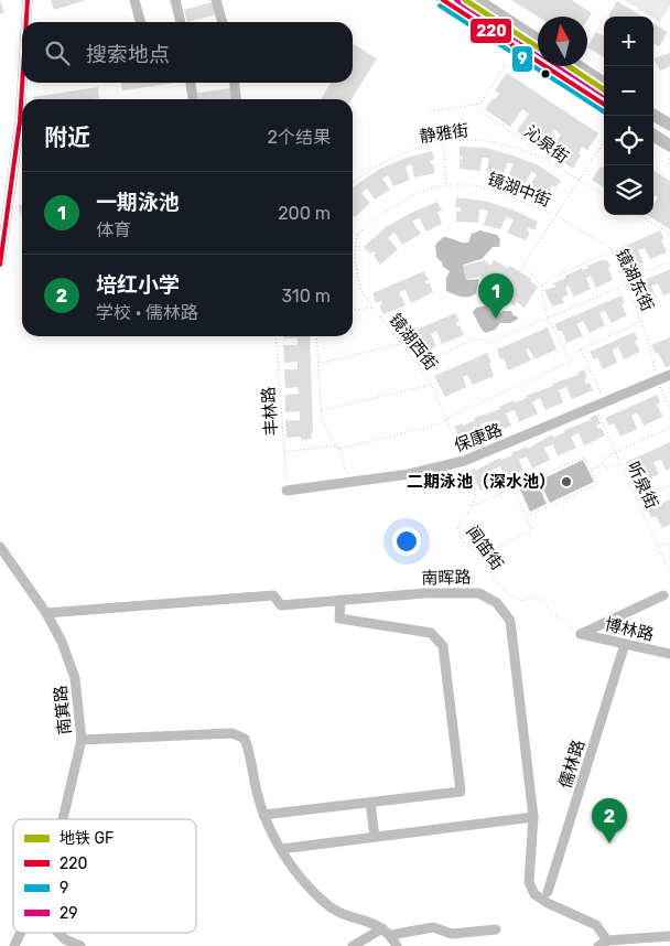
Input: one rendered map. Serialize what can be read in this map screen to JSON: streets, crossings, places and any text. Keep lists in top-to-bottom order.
{
  "streets": {
    "street": [
      "保康路",
      "南晖路",
      "博林路",
      "南箕路",
      "儒林路"
    ],
    "path": [
      "静雅街",
      "沁泉街",
      "镜湖中街",
      "镜湖东街",
      "镜湖西街",
      "丰林路",
      "听泉街",
      "闻笛街"
    ]
  },
  "crossings": [
    ["静雅街", "沁泉街"],
    ["镜湖中街", "镜湖东街"],
    ["镜湖中街", "镜湖西街"],
    ["镜湖东街", "保康路"],
    ["镜湖西街", "保康路"],
    ["镜湖西街", "闻笛街"],
    ["丰林路", "保康路"],
    ["保康路", "听泉街"],
    ["保康路", "闻笛街"],
    ["闻笛街", "博林路"],
    ["南晖路", "南箕路"],
    ["博林路", "儒林路"]
  ],
  "places": ["二期泳池（深水池）"],
  "lines": [
    "metro line GF",
    "transit line 220",
    "transit line 29",
    "transit line 9"
  ],
  "legend": [
    "地铁 GF",
    "220",
    "9",
    "29"
  ],
  "north": "top",
  "page": {
    "map_buttons": ["+", "−"],
    "search": "搜索地点",
    "heading": ["附近", "2个结果"],
    "list": [
      {
        "mark": "1",
        "name": "一期泳池",
        "note": "体育",
        "value": "200 m"
      },
      {
        "mark": "2",
        "name": "培红小学",
        "note": "学校 · 儒林路",
        "value": "310 m"
      }
    ],
    "pins": ["1", "2"]
  }
}
